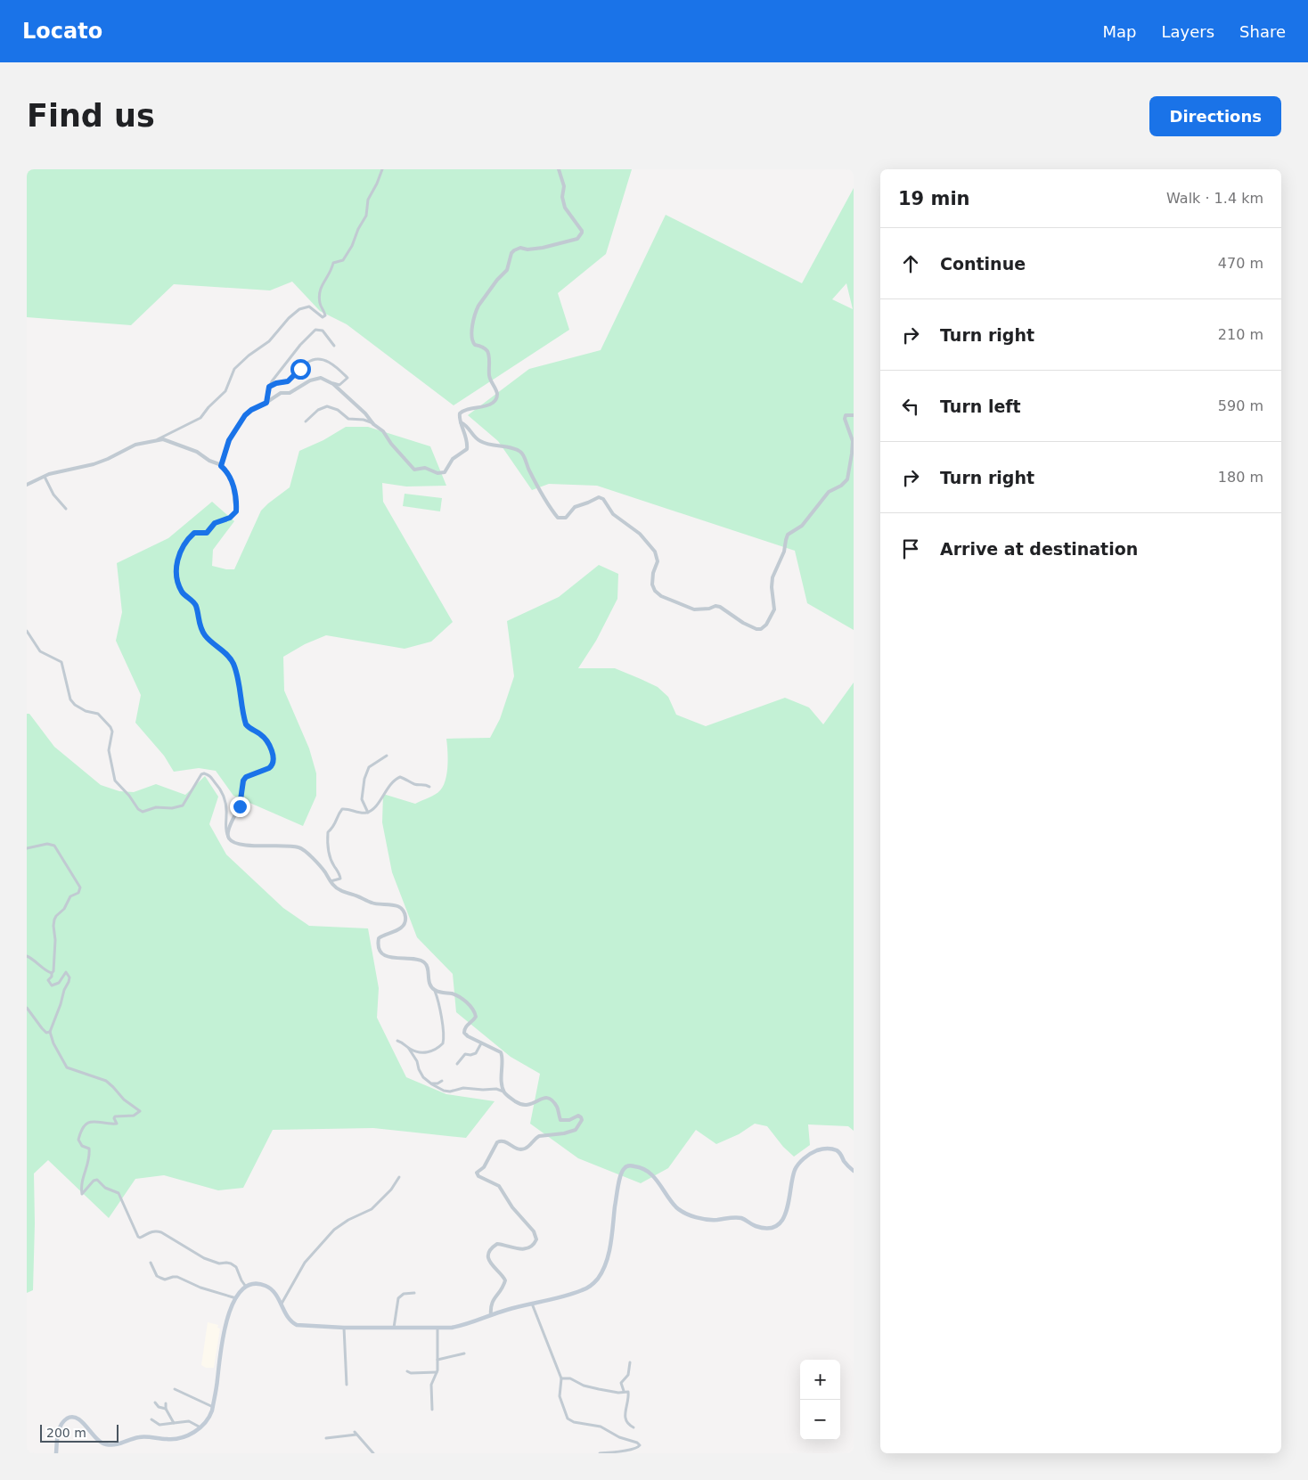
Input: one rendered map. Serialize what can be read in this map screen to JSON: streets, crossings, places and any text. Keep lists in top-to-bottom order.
{
  "scale_bar": "200 m",
  "page": {
    "header": "Locato",
    "nav": ["Map", "Layers", "Share"],
    "buttons": "Directions",
    "title": "Find us",
    "heading": ["19 min", "Walk · 1.4 km"],
    "list": [
      ["Continue", "470 m"],
      ["Turn right", "210 m"],
      ["Turn left", "590 m"],
      ["Turn right", "180 m"],
      "Arrive at destination"
    ],
    "map_buttons": ["+", "−"],
    "scale": "200 m"
  }
}
